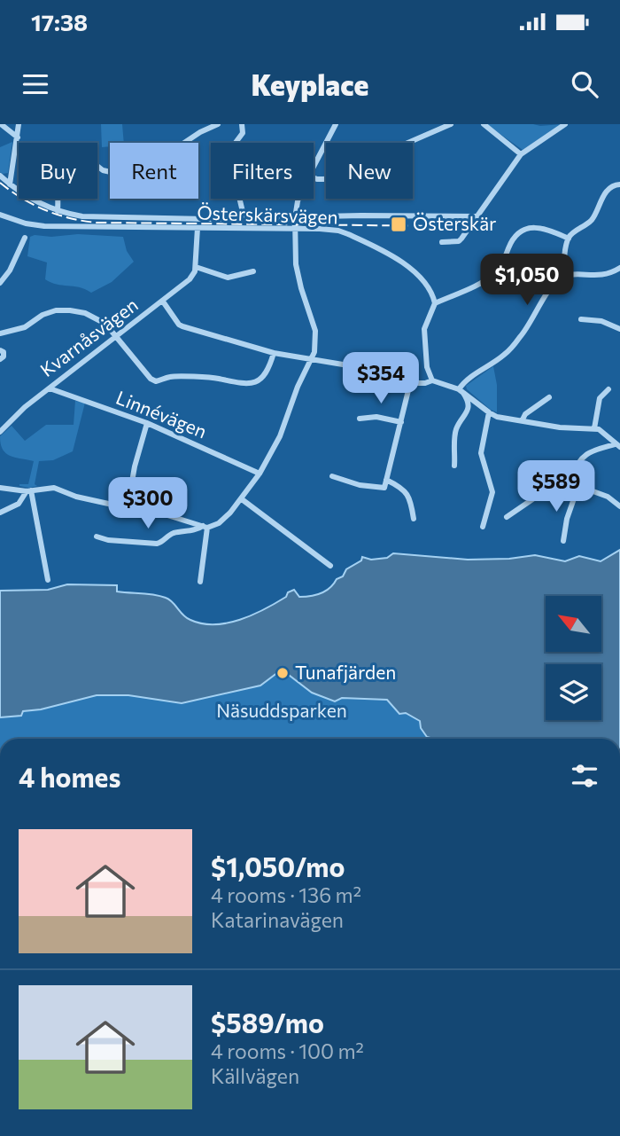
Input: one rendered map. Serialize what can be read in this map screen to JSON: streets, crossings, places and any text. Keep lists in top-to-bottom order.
{
  "streets": {
    "street": ["Österskärsvägen", "Kvarnåsvägen", "Linnévägen"]
  },
  "crossings": [
    ["Kvarnåsvägen", "Linnévägen"]
  ],
  "parks": ["Näsuddsparken"],
  "places": {
    "transit": ["Österskär"],
    "other": ["Tunafjärden"]
  },
  "north": "top left",
  "page": {
    "status": "17:38",
    "header": "Keyplace",
    "chip": [
      "Buy",
      "Rent",
      "Filters",
      "New"
    ],
    "price": [
      "$1,050",
      "$354",
      "$589",
      "$300"
    ],
    "heading": "4 homes",
    "list": [
      {
        "name": "$1,050/mo",
        "note": "4 rooms · 136 m² · Katarinavägen"
      },
      {
        "name": "$589/mo",
        "note": "4 rooms · 100 m² · Källvägen"
      }
    ]
  }
}
